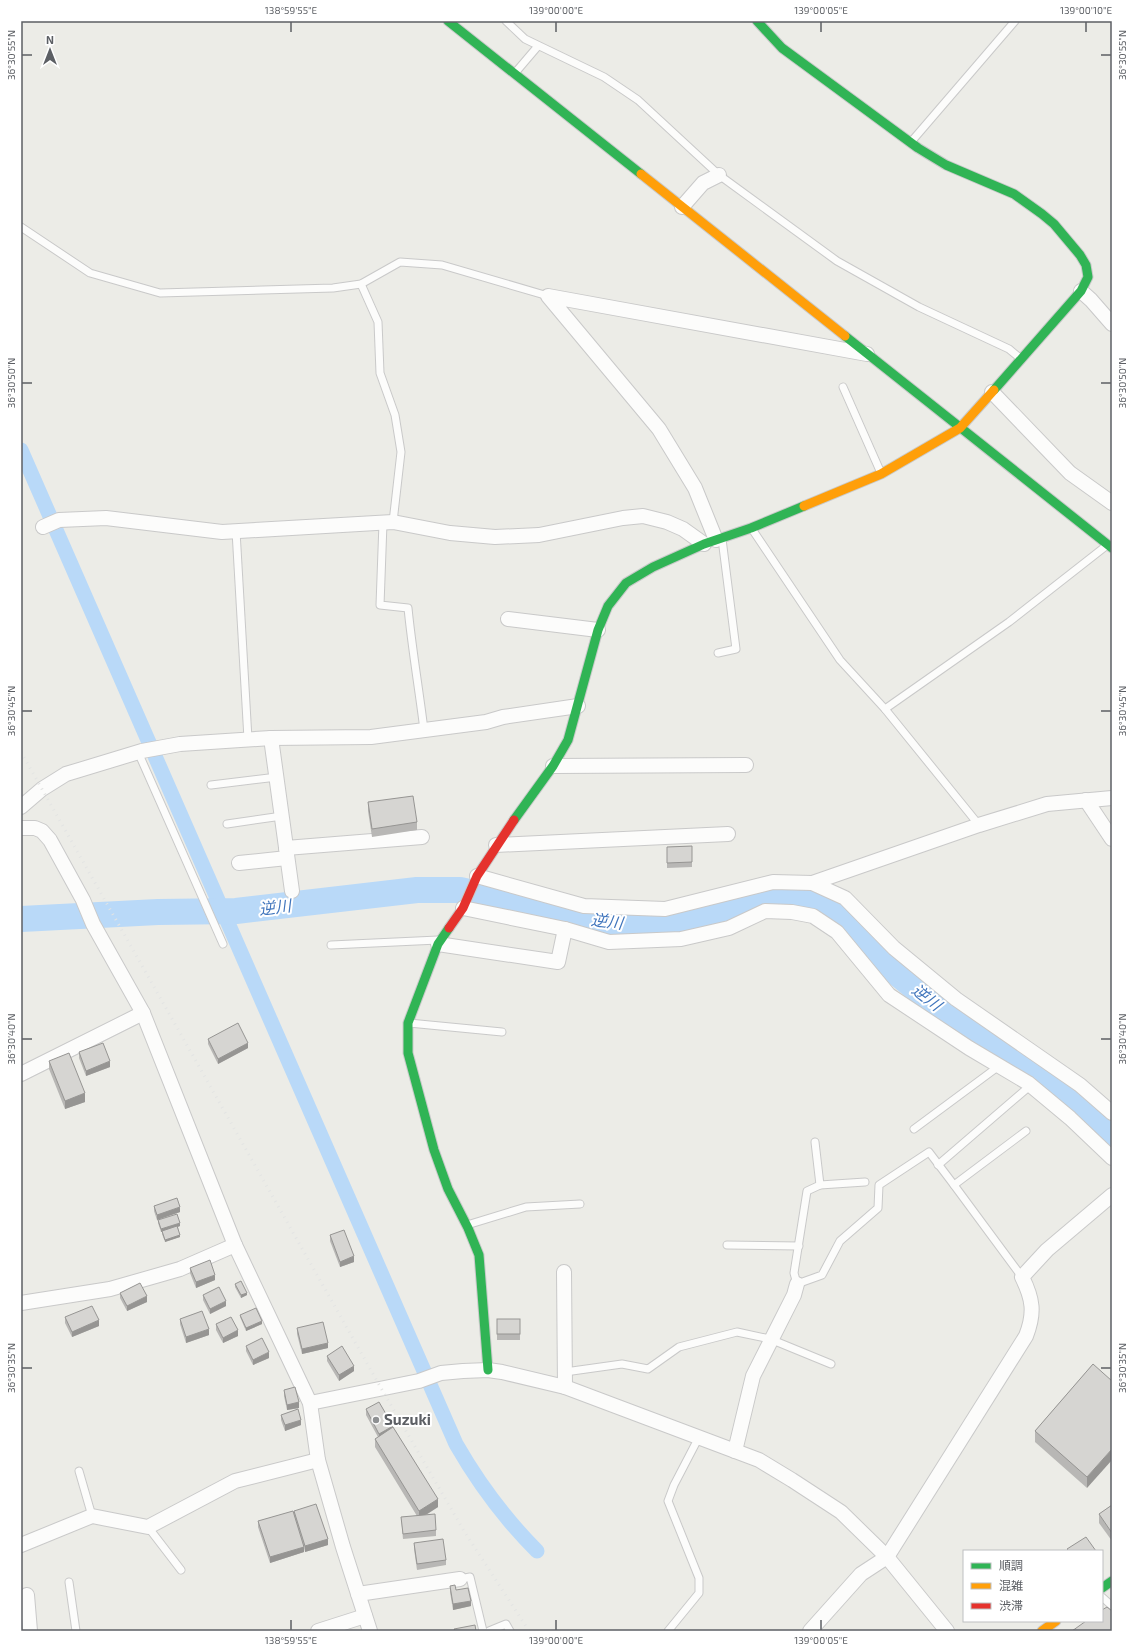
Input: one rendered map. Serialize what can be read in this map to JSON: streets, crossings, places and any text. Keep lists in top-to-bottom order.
{
  "water": ["逆川"],
  "places": ["Suzuki"],
  "legend": ["順調", "混雑", "渋滞"],
  "north": "top",
  "coordinates": [
    "138°59'55\"E",
    "139°00'00\"E",
    "139°00'05\"E",
    "139°00'10\"E",
    "36°30'55\"N",
    "36°30'50\"N",
    "36°30'45\"N",
    "36°30'40\"N",
    "36°30'35\"N"
  ]
}
